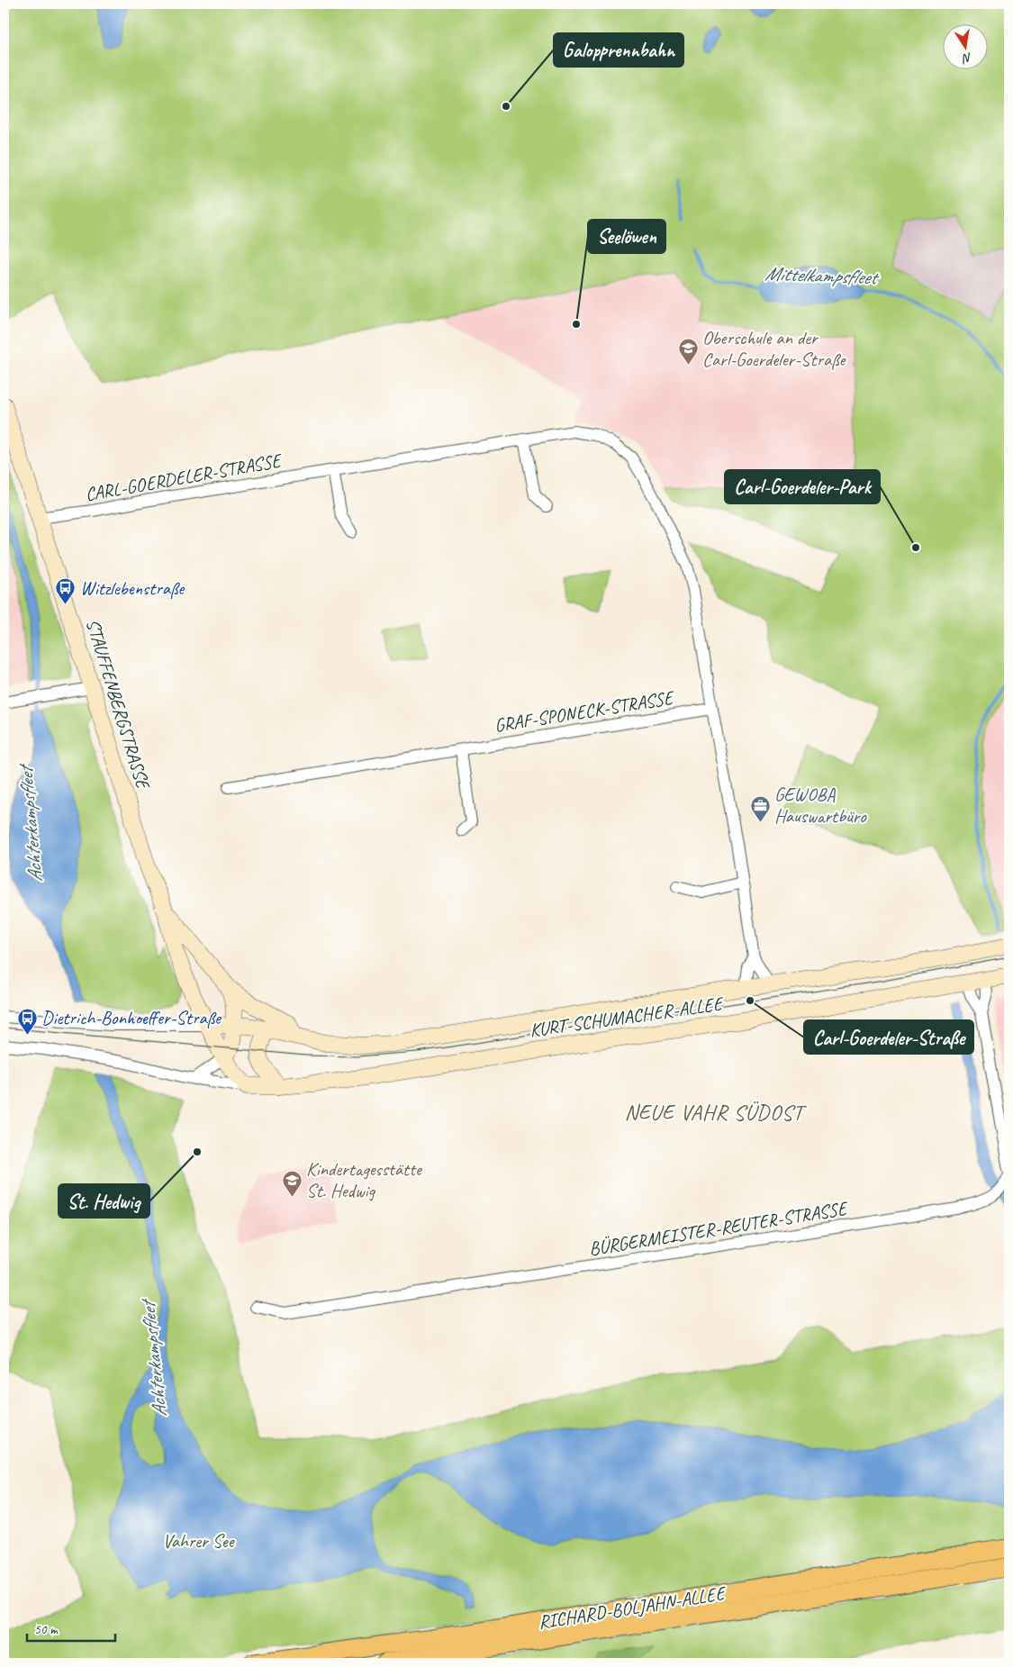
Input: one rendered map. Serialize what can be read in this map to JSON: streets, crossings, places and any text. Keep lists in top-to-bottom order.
{
  "streets": {
    "main road": ["RICHARD-BOLJAHN-ALLEE"],
    "street": [
      "CARL-GOERDELER-STRASSE",
      "STAUFFENBERGSTRASSE",
      "GRAF-SPONECK-STRASSE",
      "KURT-SCHUMACHER-ALLEE",
      "BÜRGERMEISTER-REUTER-STRASSE"
    ]
  },
  "crossings": [
    ["CARL-GOERDELER-STRASSE", "STAUFFENBERGSTRASSE"],
    ["CARL-GOERDELER-STRASSE", "GRAF-SPONECK-STRASSE"],
    ["CARL-GOERDELER-STRASSE", "KURT-SCHUMACHER-ALLEE"],
    ["STAUFFENBERGSTRASSE", "KURT-SCHUMACHER-ALLEE"],
    ["KURT-SCHUMACHER-ALLEE", "BÜRGERMEISTER-REUTER-STRASSE"]
  ],
  "districts": ["NEUE VAHR SÜDOST"],
  "water": ["Mittelkampsfleet", "Achterkampsfleet"],
  "parks": ["Vahrer See"],
  "places": {
    "other": [
      "Galopprennbahn",
      "Seelöwen",
      "Carl-Goerdeler-Park",
      "Carl-Goerdeler-Straße",
      "St. Hedwig"
    ],
    "school or university": ["Oberschule an der Carl-Goerdeler-Straße", "Kindertagesstätte St. Hedwig"],
    "bus stop": ["Witzlebenstraße", "Dietrich-Bonhoeffer-Straße"],
    "office": ["GEWOBA Hauswartbüro"]
  },
  "scale_bar": "50 m",
  "north": "bottom"
}
